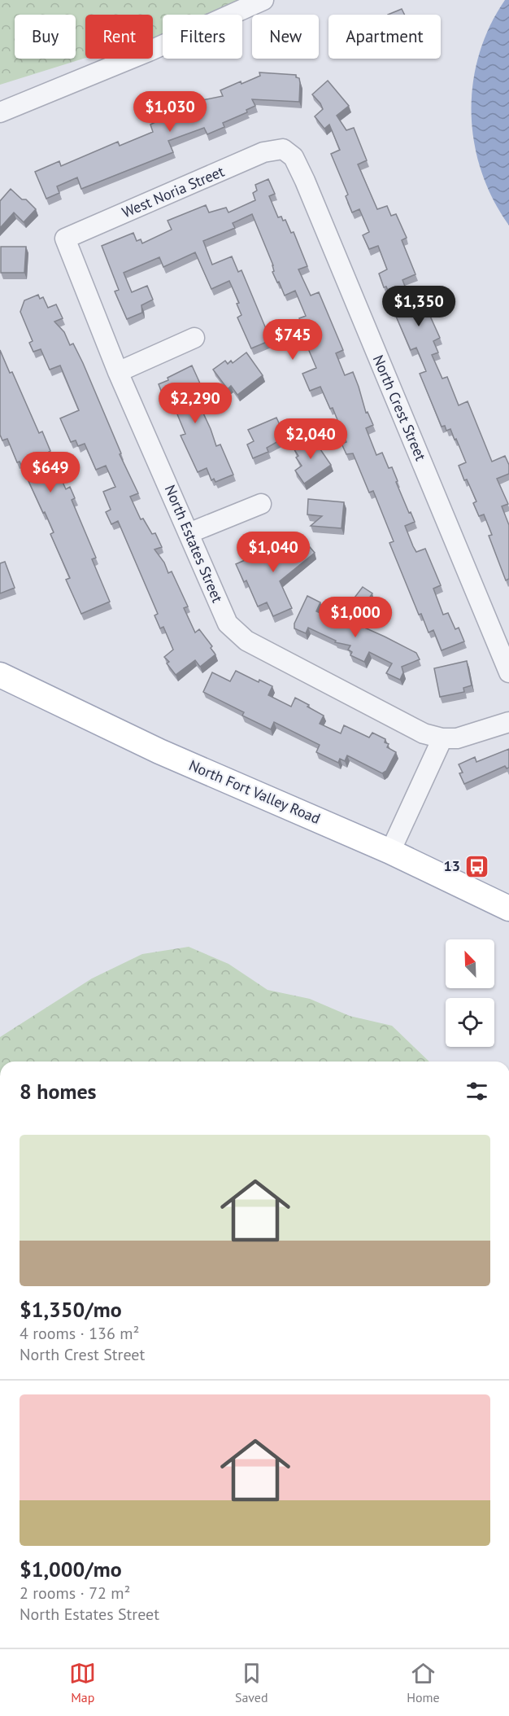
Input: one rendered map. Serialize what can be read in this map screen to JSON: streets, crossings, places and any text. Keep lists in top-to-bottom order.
{
  "streets": {
    "main road": ["North Fort Valley Road"],
    "street": ["West Noria Street", "North Crest Street", "North Estates Street"]
  },
  "crossings": [
    ["West Noria Street", "North Crest Street"],
    ["West Noria Street", "North Estates Street"]
  ],
  "places": {
    "bus stop": ["13"]
  },
  "north": "top left",
  "page": {
    "chip": [
      "Buy",
      "Rent",
      "Filters",
      "New",
      "Apartment"
    ],
    "price": [
      "$1,030",
      "$1,350",
      "$745",
      "$2,290",
      "$2,040",
      "$649",
      "$1,040",
      "$1,000"
    ],
    "heading": "8 homes",
    "list": [
      {
        "name": "$1,350/mo",
        "note": "4 rooms · 136 m² · North Crest Street"
      },
      {
        "name": "$1,000/mo",
        "note": "2 rooms · 72 m² · North Estates Street"
      }
    ],
    "tabs": ["Map", "Saved", "Home"]
  }
}
